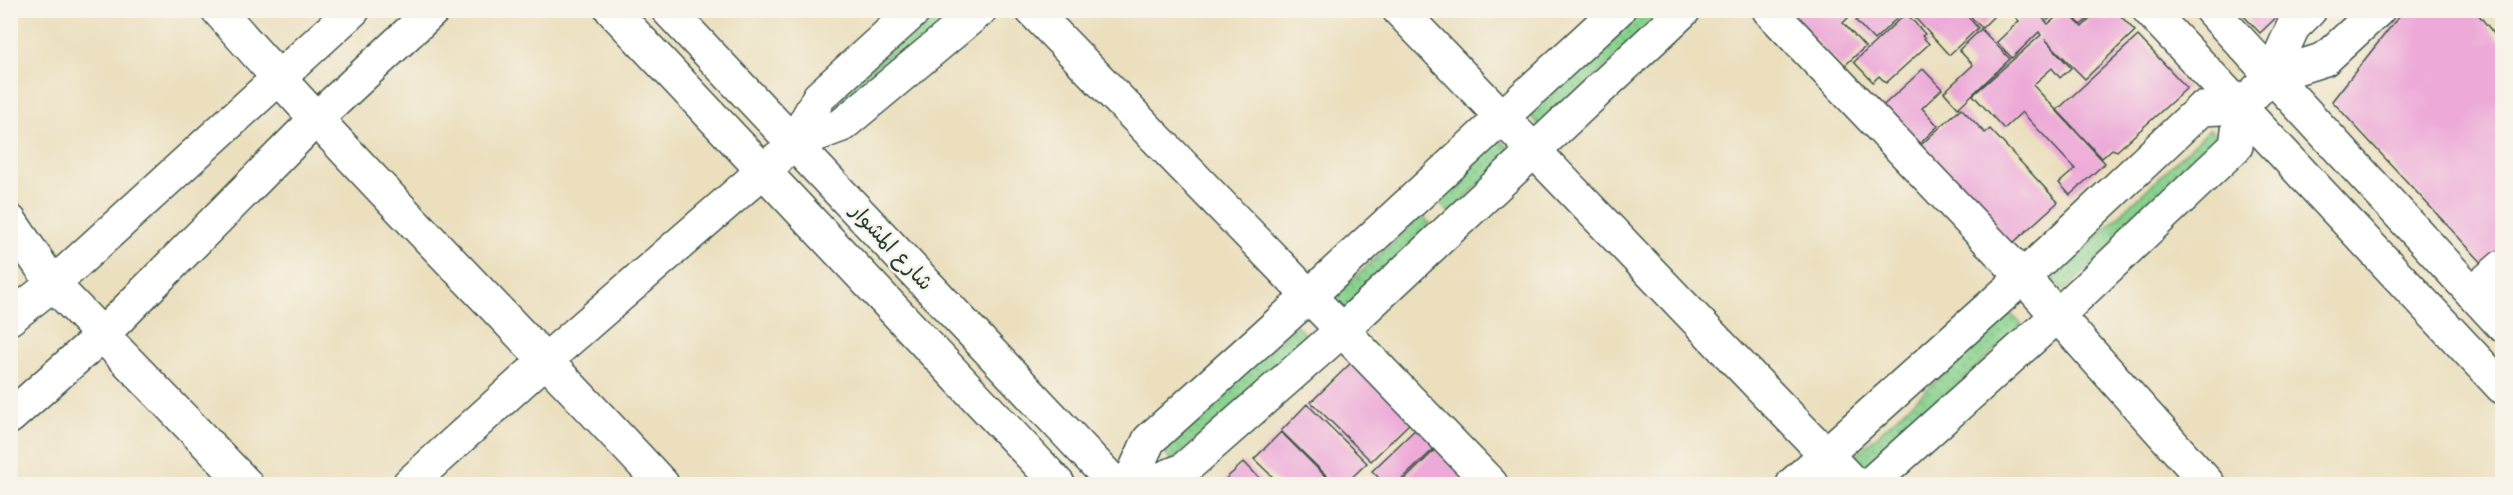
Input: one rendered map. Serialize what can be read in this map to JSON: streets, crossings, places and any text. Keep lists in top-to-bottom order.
{
  "streets": {
    "street": ["شارع المشوار"]
  }
}
